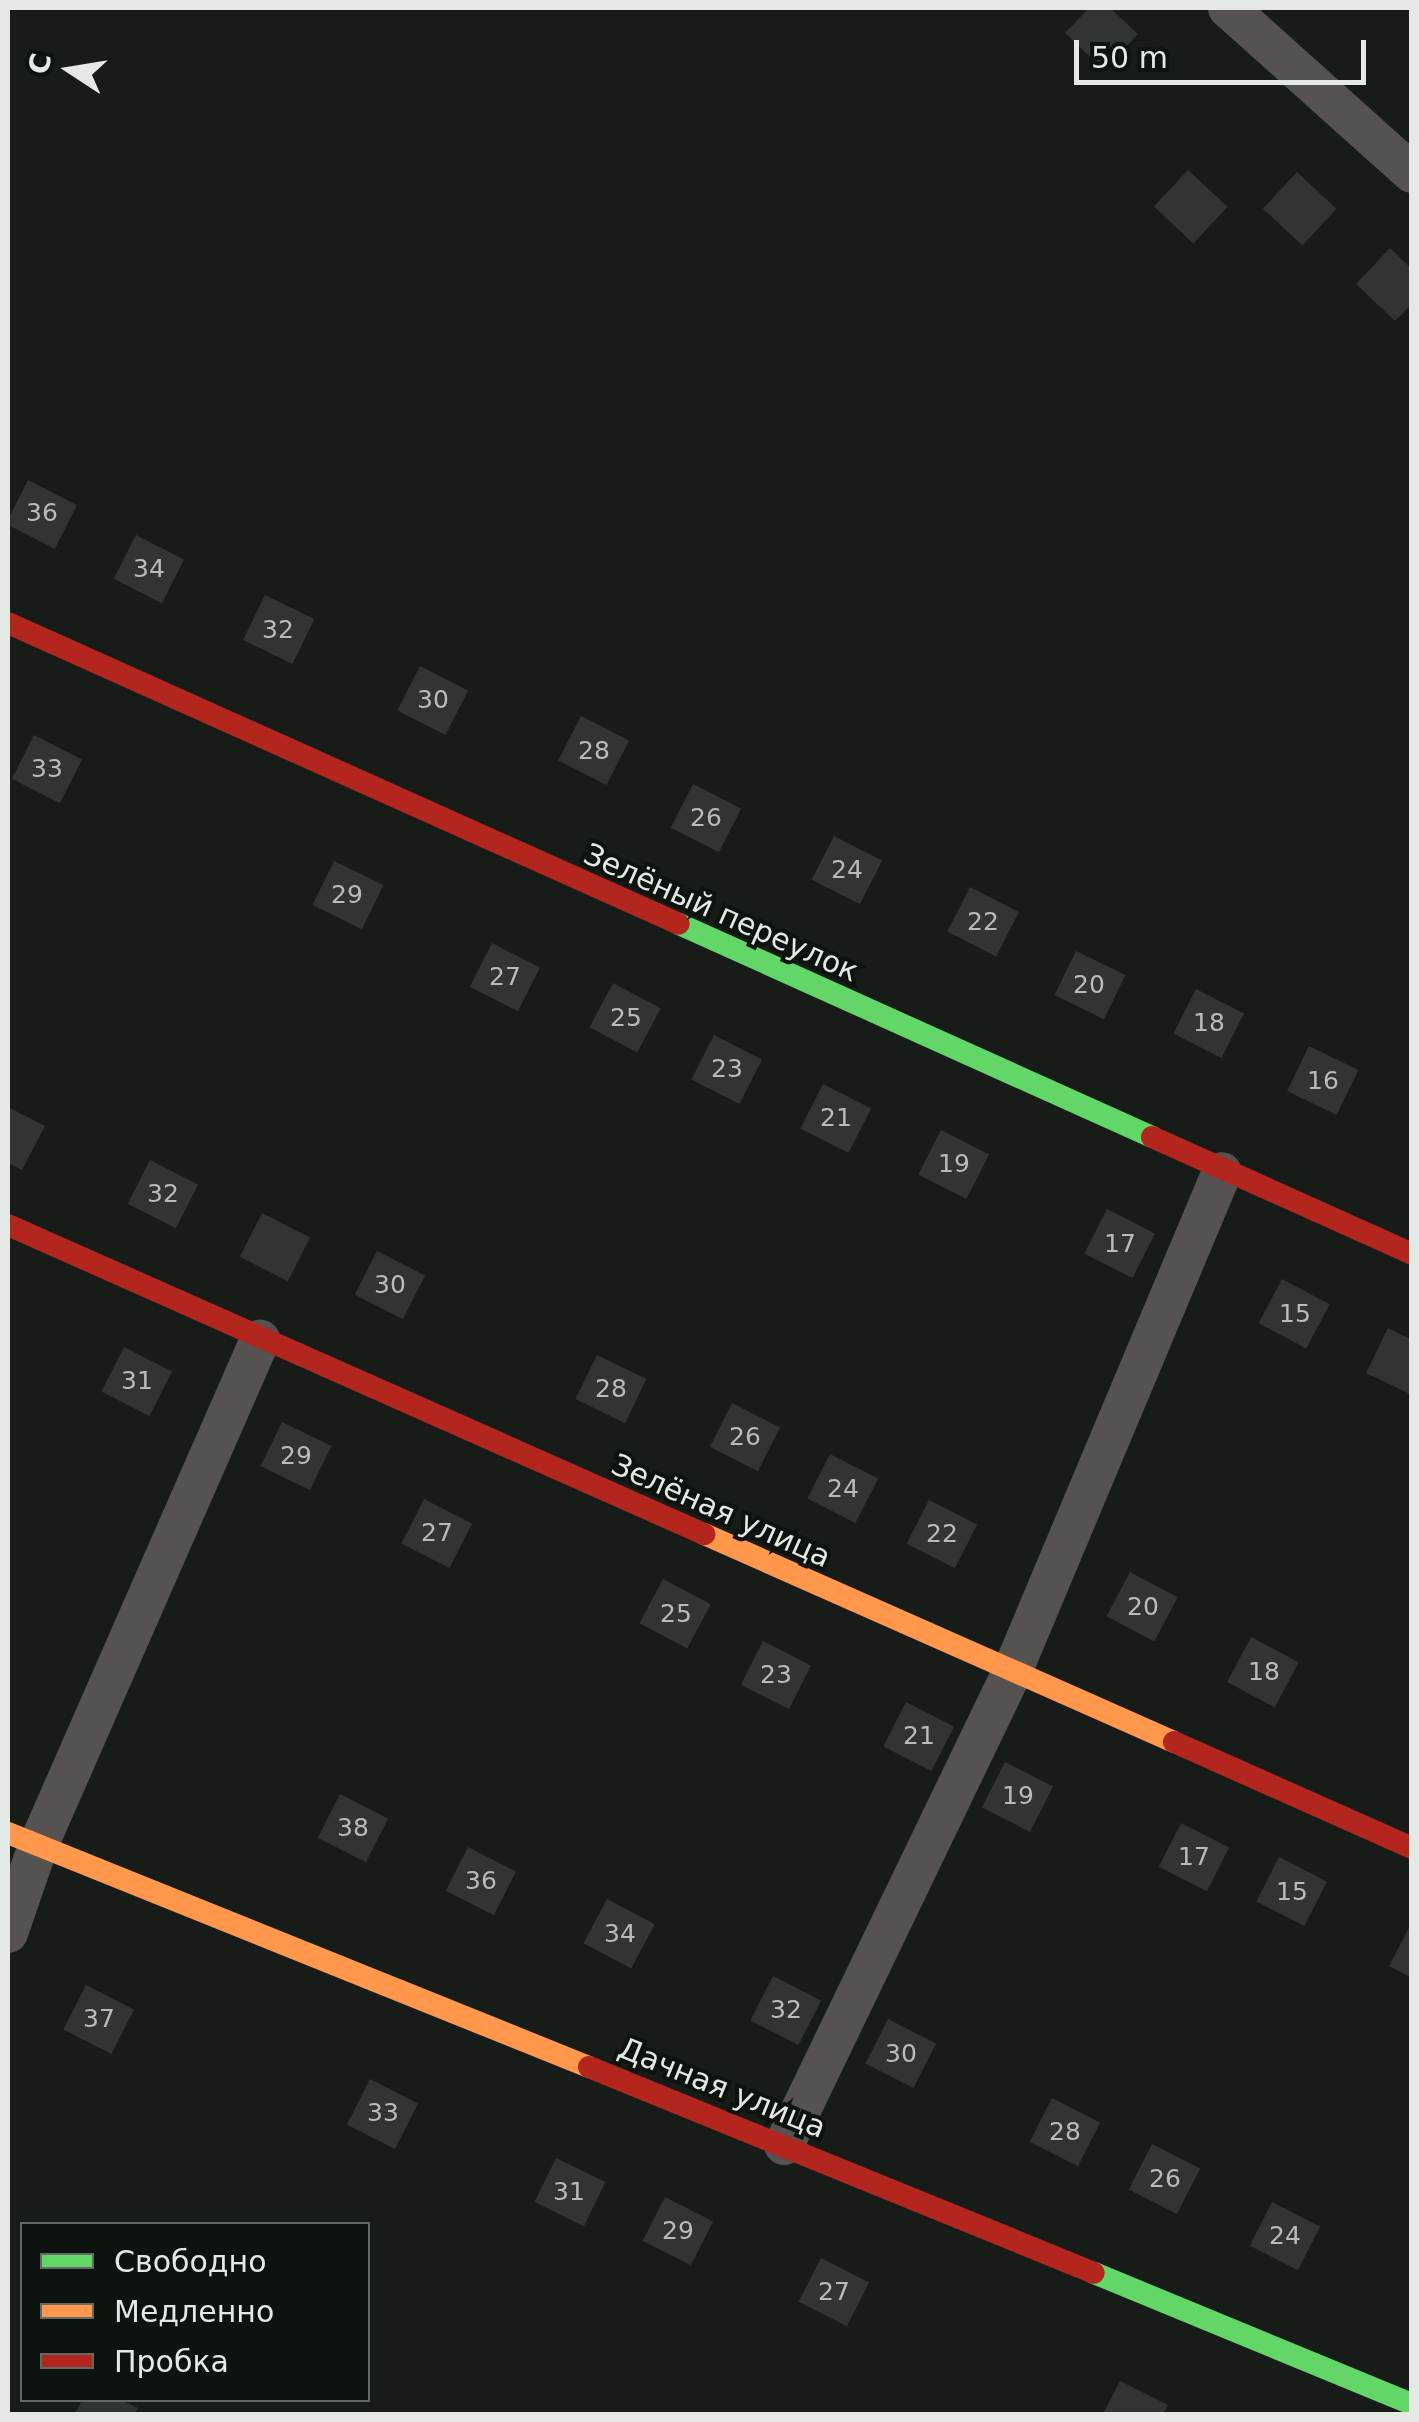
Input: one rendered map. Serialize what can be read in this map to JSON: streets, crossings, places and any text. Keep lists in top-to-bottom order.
{
  "streets": {
    "street": ["Зелёный переулок", "Зелёная улица", "Дачная улица"]
  },
  "house_numbers": [
    "36",
    "34",
    "32",
    "30",
    "28",
    "33",
    "26",
    "24",
    "29",
    "22",
    "27",
    "20",
    "25",
    "18",
    "23",
    "16",
    "21",
    "19",
    "32",
    "17",
    "30",
    "15",
    "31",
    "28",
    "26",
    "29",
    "24",
    "27",
    "22",
    "20",
    "25",
    "18",
    "23",
    "21",
    "19",
    "38",
    "17",
    "36",
    "15",
    "34",
    "32",
    "37",
    "30",
    "33",
    "28",
    "26",
    "31",
    "29",
    "24",
    "27"
  ],
  "legend": ["Свободно", "Медленно", "Пробка"],
  "scale_bar": "50 m",
  "north": "left"
}
